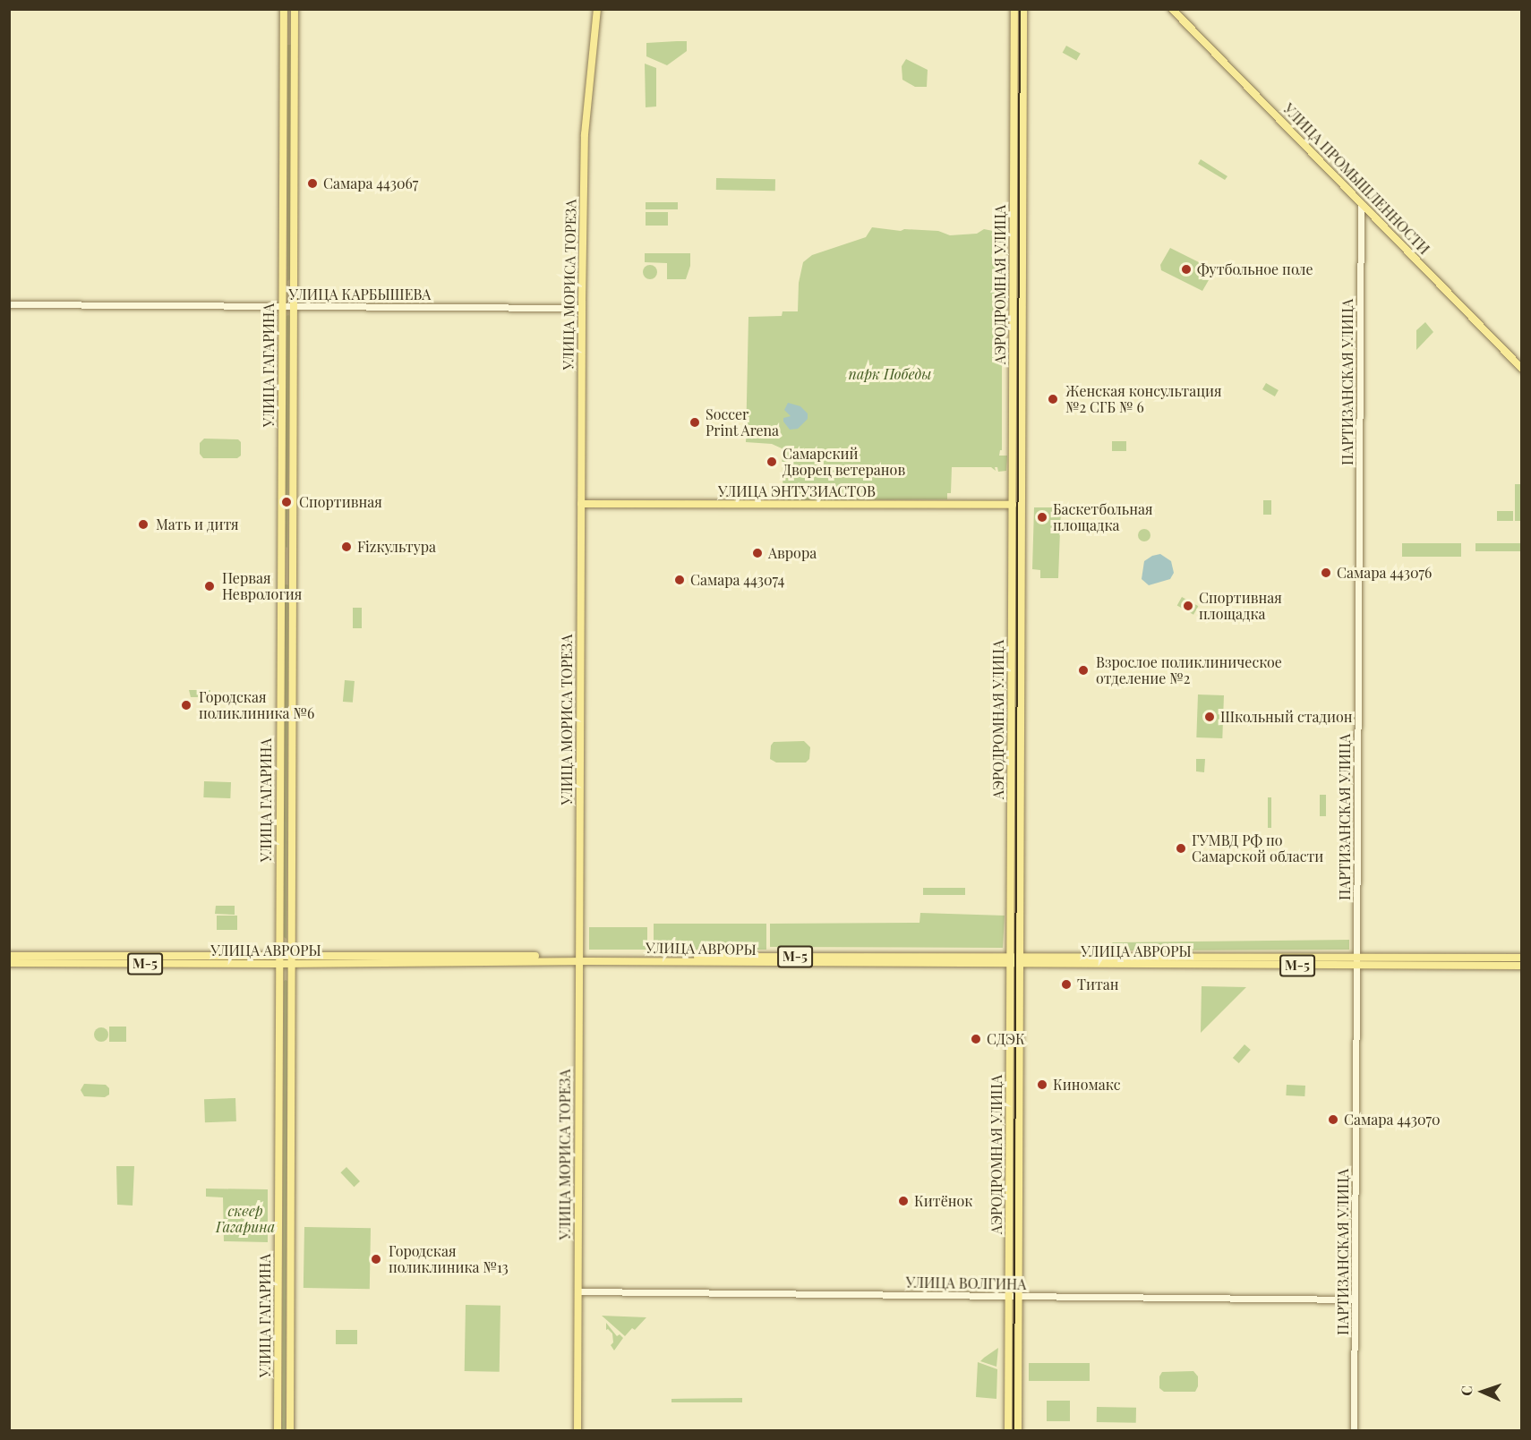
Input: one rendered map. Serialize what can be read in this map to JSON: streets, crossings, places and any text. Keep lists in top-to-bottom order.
{
  "streets": {
    "main road": [
      "УЛИЦА ПРОМЫШЛЕННОСТИ",
      "УЛИЦА МОРИСА ТОРЕЗА",
      "АЭРОДРОМНАЯ УЛИЦА",
      "УЛИЦА ГАГАРИНА",
      "УЛИЦА ЭНТУЗИАСТОВ",
      "УЛИЦА АВРОРЫ",
      "М-5"
    ],
    "street": ["УЛИЦА КАРБЫШЕВА", "ПАРТИЗАНСКАЯ УЛИЦА", "УЛИЦА ВОЛГИНА"]
  },
  "crossings": [
    ["УЛИЦА ПРОМЫШЛЕННОСТИ", "ПАРТИЗАНСКАЯ УЛИЦА"],
    ["УЛИЦА МОРИСА ТОРЕЗА", "УЛИЦА КАРБЫШЕВА"],
    ["УЛИЦА МОРИСА ТОРЕЗА", "УЛИЦА ЭНТУЗИАСТОВ"],
    ["УЛИЦА МОРИСА ТОРЕЗА", "УЛИЦА АВРОРЫ"],
    ["УЛИЦА МОРИСА ТОРЕЗА", "УЛИЦА ВОЛГИНА"],
    ["АЭРОДРОМНАЯ УЛИЦА", "УЛИЦА ЭНТУЗИАСТОВ"],
    ["АЭРОДРОМНАЯ УЛИЦА", "УЛИЦА АВРОРЫ"],
    ["АЭРОДРОМНАЯ УЛИЦА", "УЛИЦА ВОЛГИНА"],
    ["УЛИЦА КАРБЫШЕВА", "УЛИЦА ГАГАРИНА"],
    ["УЛИЦА ГАГАРИНА", "УЛИЦА АВРОРЫ"],
    ["ПАРТИЗАНСКАЯ УЛИЦА", "УЛИЦА АВРОРЫ"],
    ["ПАРТИЗАНСКАЯ УЛИЦА", "УЛИЦА ВОЛГИНА"]
  ],
  "parks": ["парк Победы", "сквер Гагарина"],
  "places": [
    "Самара 443067",
    "Футбольное поле",
    "Женская консультация №2 СГБ № 6",
    "Soccer Print Arena",
    "Самарский Дворец ветеранов",
    "Спортивная",
    "Баскетбольная площадка",
    "Мать и дитя",
    "Fizкультура",
    "Аврора",
    "Самара 443076",
    "Самара 443074",
    "Первая Неврология",
    "Спортивная площадка",
    "Взрослое поликлиническое отделение №2",
    "Городская поликлиника №6",
    "Школьный стадион",
    "ГУМВД РФ по Самарской области",
    "Титан",
    "СДЭК",
    "Киномакс",
    "Самара 443070",
    "Китёнок",
    "Городская поликлиника №13"
  ],
  "north": "left"
}
